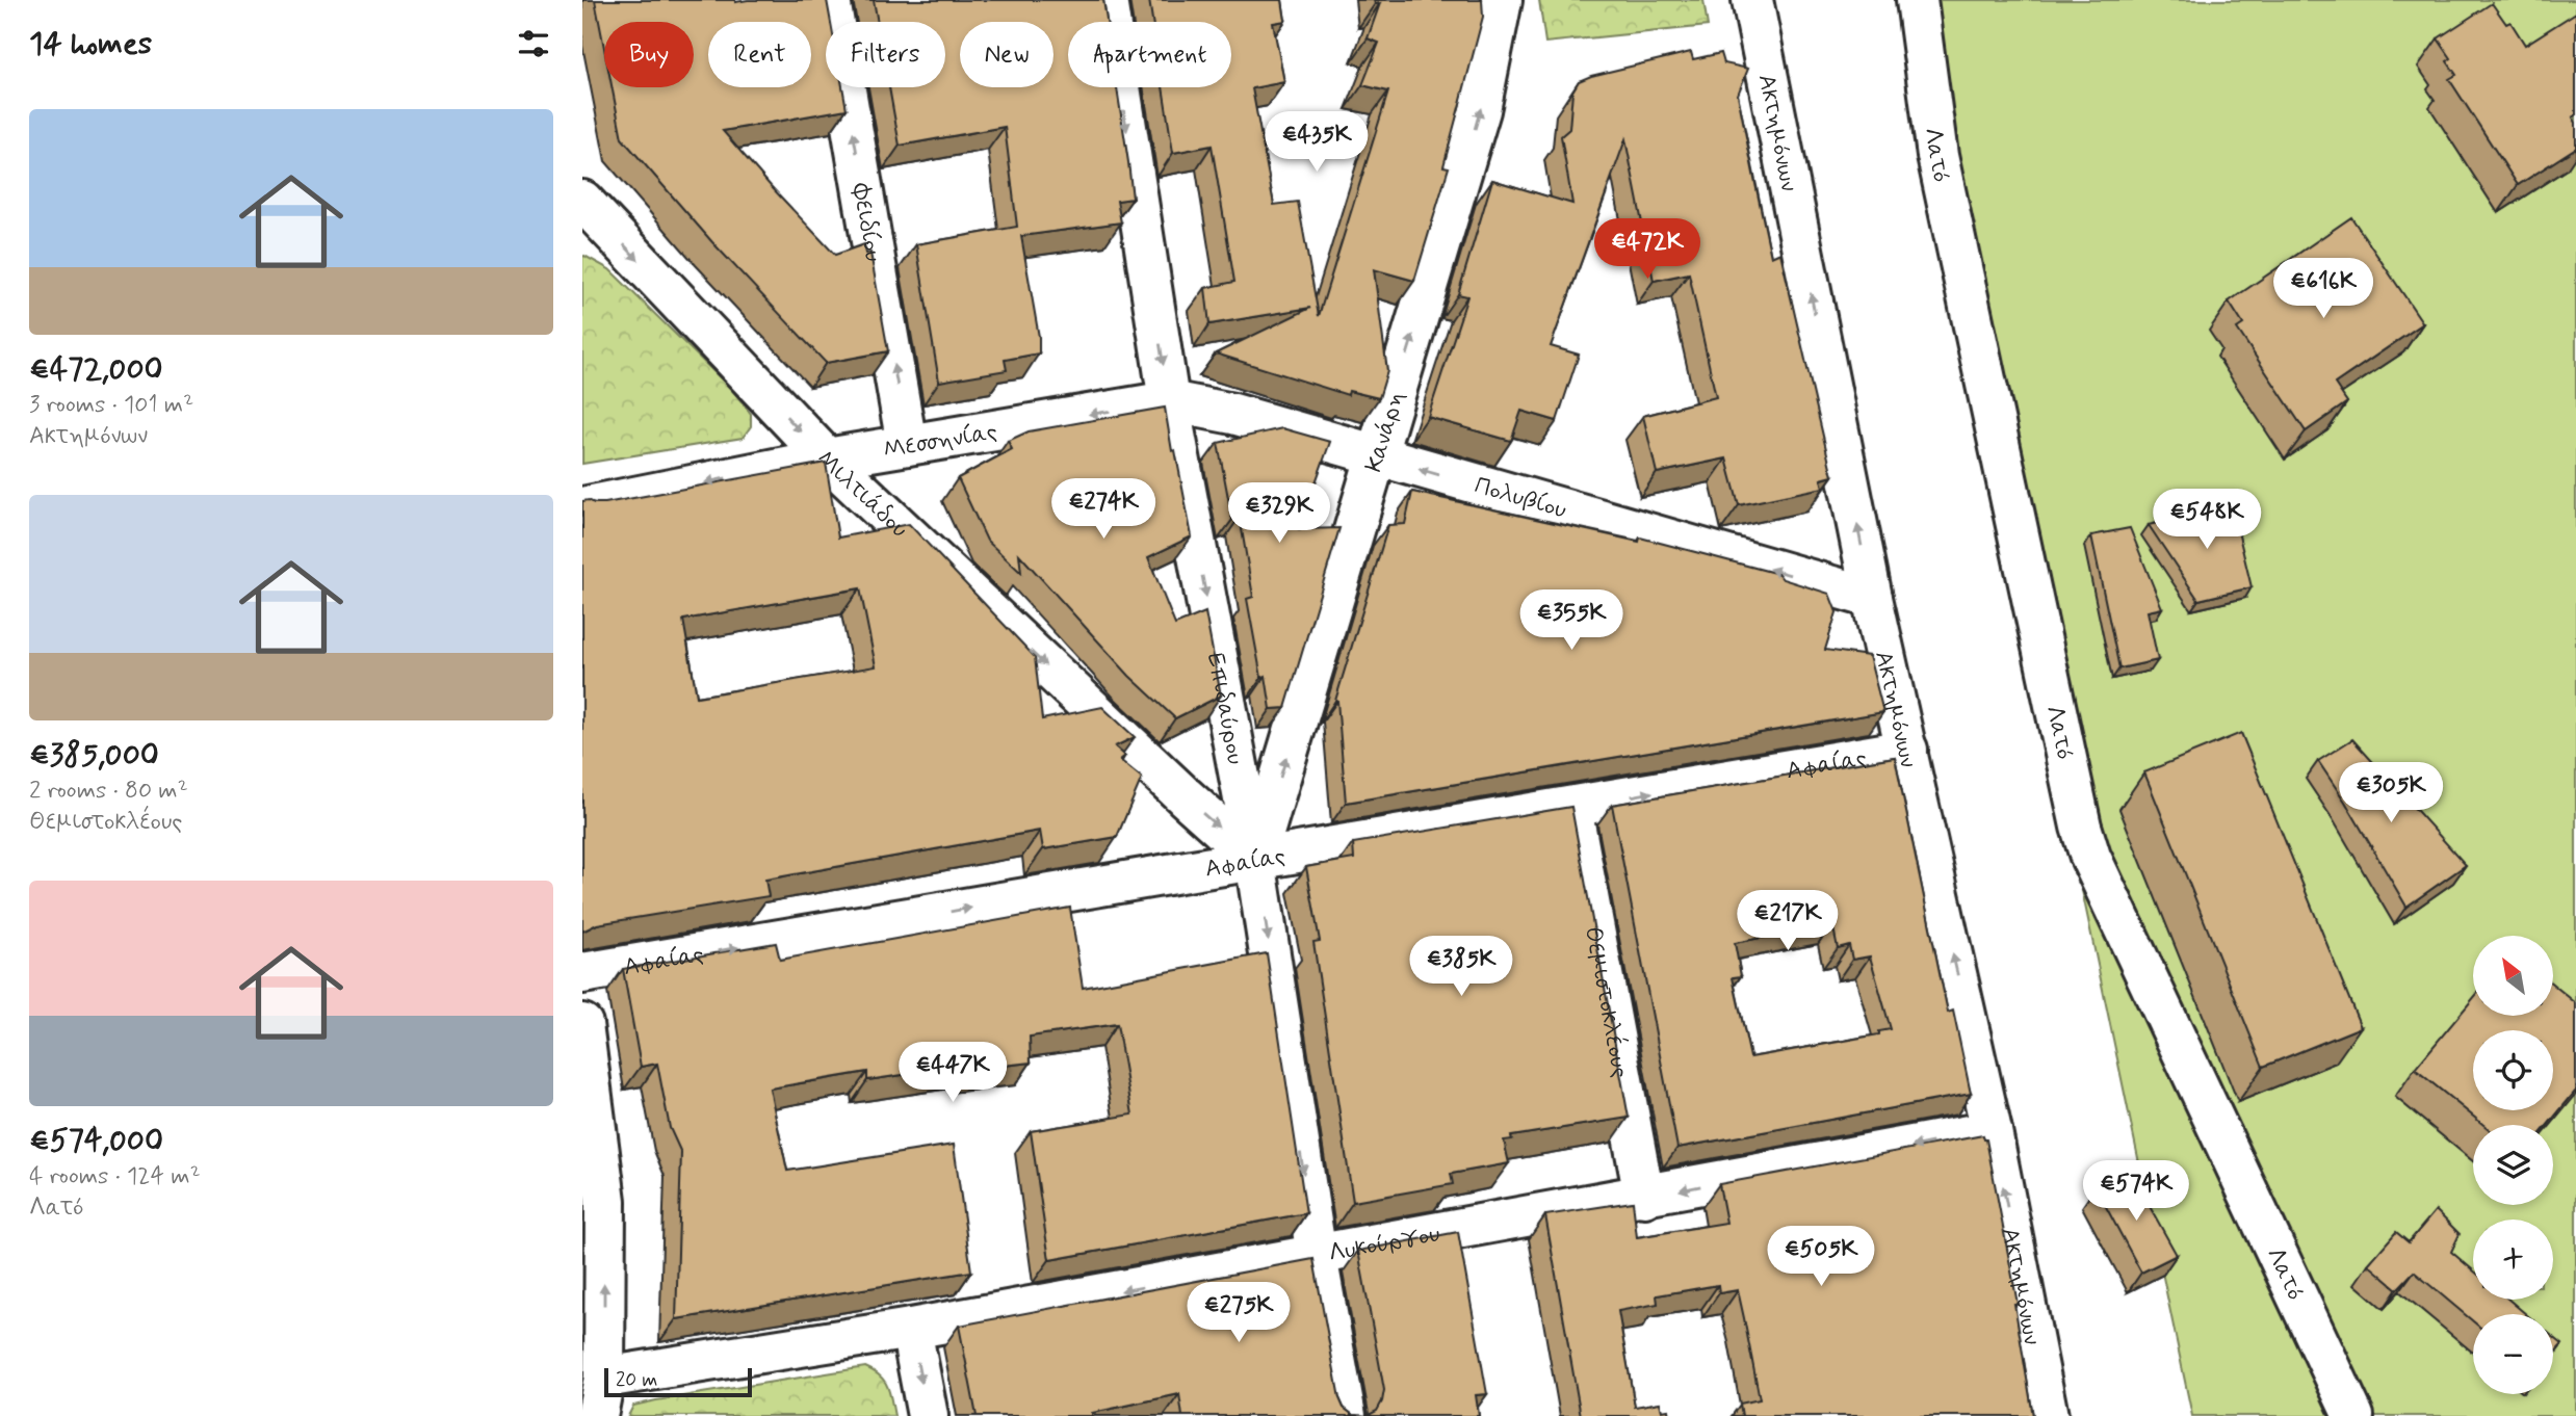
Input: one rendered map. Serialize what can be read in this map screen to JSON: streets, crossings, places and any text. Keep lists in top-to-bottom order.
{
  "streets": {
    "street": [
      "Ακτημόνων",
      "Λατό",
      "Φειδίου",
      "Κανάρη",
      "Μεσσηνίας",
      "Μιλτιάδου",
      "Πολυβίου",
      "Επιδαύρου",
      "Αφαίας",
      "Θεμιστοκλέους",
      "Λυκούργου"
    ]
  },
  "crossings": [
    ["Ακτημόνων", "Πολυβίου"],
    ["Ακτημόνων", "Αφαίας"],
    ["Ακτημόνων", "Λυκούργου"],
    ["Φειδίου", "Μεσσηνίας"],
    ["Κανάρη", "Μιλτιάδου"],
    ["Κανάρη", "Πολυβίου"],
    ["Κανάρη", "Επιδαύρου"],
    ["Κανάρη", "Αφαίας"],
    ["Μεσσηνίας", "Μιλτιάδου"],
    ["Μεσσηνίας", "Πολυβίου"],
    ["Μεσσηνίας", "Επιδαύρου"],
    ["Μιλτιάδου", "Επιδαύρου"],
    ["Μιλτιάδου", "Αφαίας"],
    ["Πολυβίου", "Επιδαύρου"],
    ["Επιδαύρου", "Αφαίας"],
    ["Επιδαύρου", "Λυκούργου"],
    ["Αφαίας", "Θεμιστοκλέους"],
    ["Θεμιστοκλέους", "Λυκούργου"]
  ],
  "one_way": [
    "Ακτημόνων",
    "Φειδίου",
    "Κανάρη",
    "Μεσσηνίας",
    "Μιλτιάδου",
    "Πολυβίου",
    "Επιδαύρου",
    "Αφαίας",
    "Λυκούργου"
  ],
  "scale_bar": "20 m",
  "north": "top left",
  "page": {
    "heading": "14 homes",
    "chip": [
      "Buy",
      "Rent",
      "Filters",
      "New",
      "Apartment"
    ],
    "list": [
      {
        "name": "€472,000",
        "note": "3 rooms · 101 m² · Ακτημόνων"
      },
      {
        "name": "€385,000",
        "note": "2 rooms · 80 m² · Θεμιστοκλέους"
      },
      {
        "name": "€574,000",
        "note": "4 rooms · 124 m² · Λατό"
      }
    ],
    "price": [
      "€435K",
      "€472K",
      "€616K",
      "€274K",
      "€329K",
      "€548K",
      "€355K",
      "€305K",
      "€217K",
      "€385K",
      "€447K",
      "€574K",
      "€505K",
      "€275K"
    ],
    "map_buttons": ["+", "−"],
    "scale": "20 m"
  }
}
